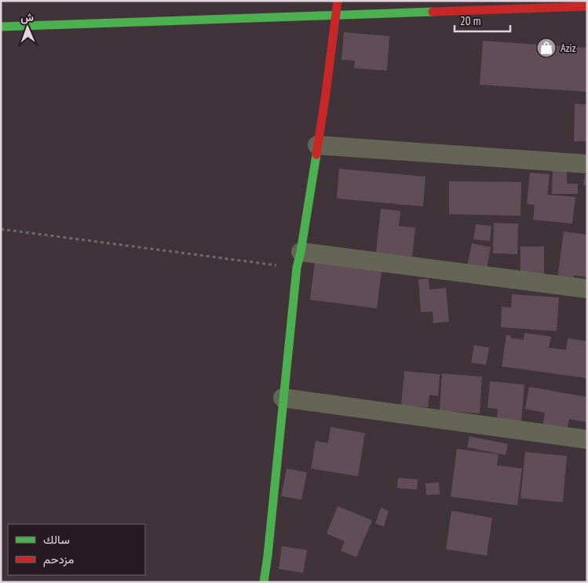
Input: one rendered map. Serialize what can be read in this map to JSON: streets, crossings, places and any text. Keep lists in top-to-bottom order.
{
  "places": {
    "shop": ["Aziz"]
  },
  "legend": ["سالك", "مزدحم"],
  "scale_bar": "20 m",
  "north": "top"
}
